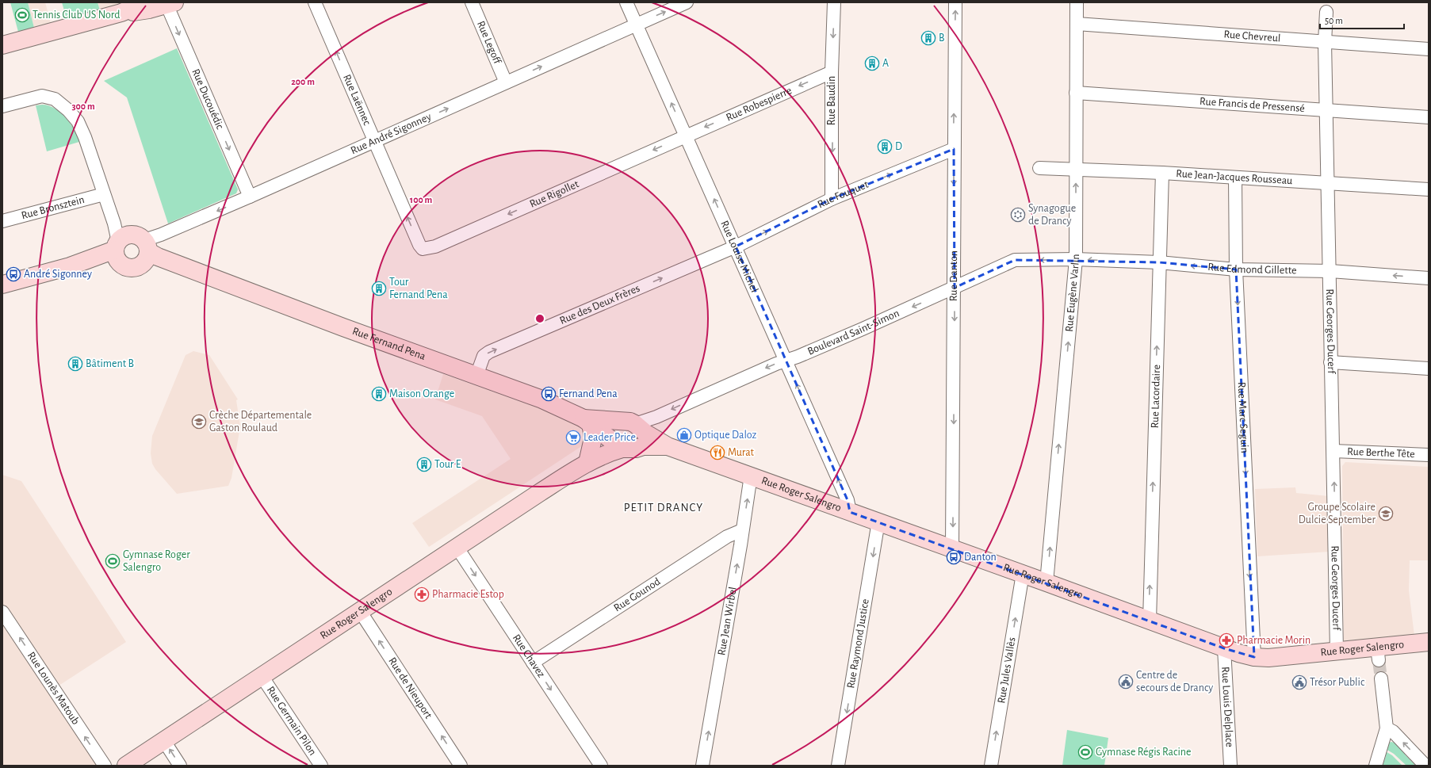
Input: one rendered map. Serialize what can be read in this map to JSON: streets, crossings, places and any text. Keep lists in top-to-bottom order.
{
  "streets": {
    "main road": ["Rue Fernand Pena", "Rue Roger Salengro"],
    "street": [
      "Rue Chevreul",
      "Rue Legoff",
      "Rue Ducouédic",
      "Rue Laënnec",
      "Rue Baudin",
      "Rue Robespierre",
      "Rue Francis de Pressensé",
      "Rue André Sigonney",
      "Rue Jean-Jacques Rousseau",
      "Rue Rigollet",
      "Rue Fouquet",
      "Rue Bronsztein",
      "Rue Louise Michel",
      "Rue Edmond Gillette",
      "Rue Danton",
      "Rue Eugène Varlin",
      "Rue des Deux Frères",
      "Rue Georges Ducerf",
      "Boulevard Saint-Simon",
      "Rue Lacordaire",
      "Rue Marc Seguin",
      "Rue Berthe Tête",
      "Rue Gounod",
      "Rue Jean Wirbel",
      "Rue Raymond Justice",
      "Rue Chavez",
      "Rue Jules Vallès",
      "Rue de Nieuport",
      "Rue Lounès Matoub",
      "Rue Louis Delplace",
      "Rue Germain Pilon"
    ]
  },
  "crossings": [
    ["Rue Chevreul", "Rue Eugène Varlin"],
    ["Rue Chevreul", "Rue Georges Ducerf"],
    ["Rue Legoff", "Rue André Sigonney"],
    ["Rue Ducouédic", "Rue André Sigonney"],
    ["Rue Laënnec", "Rue André Sigonney"],
    ["Rue Laënnec", "Rue Rigollet"],
    ["Rue Baudin", "Rue Robespierre"],
    ["Rue Baudin", "Rue Fouquet"],
    ["Rue Robespierre", "Rue Rigollet"],
    ["Rue Robespierre", "Rue Louise Michel"],
    ["Rue Francis de Pressensé", "Rue Eugène Varlin"],
    ["Rue Francis de Pressensé", "Rue Georges Ducerf"],
    ["Rue André Sigonney", "Rue Louise Michel"],
    ["Rue André Sigonney", "Rue Fernand Pena"],
    ["Rue Jean-Jacques Rousseau", "Rue Eugène Varlin"],
    ["Rue Jean-Jacques Rousseau", "Rue Georges Ducerf"],
    ["Rue Jean-Jacques Rousseau", "Rue Lacordaire"],
    ["Rue Jean-Jacques Rousseau", "Rue Marc Seguin"],
    ["Rue Rigollet", "Rue Louise Michel"],
    ["Rue Fouquet", "Rue Louise Michel"],
    ["Rue Fouquet", "Rue Danton"],
    ["Rue Fouquet", "Rue des Deux Frères"],
    ["Rue Louise Michel", "Rue des Deux Frères"],
    ["Rue Louise Michel", "Boulevard Saint-Simon"],
    ["Rue Louise Michel", "Rue Roger Salengro"],
    ["Rue Edmond Gillette", "Rue Eugène Varlin"],
    ["Rue Edmond Gillette", "Rue Georges Ducerf"],
    ["Rue Edmond Gillette", "Boulevard Saint-Simon"],
    ["Rue Edmond Gillette", "Rue Lacordaire"],
    ["Rue Edmond Gillette", "Rue Marc Seguin"],
    ["Rue Danton", "Boulevard Saint-Simon"],
    ["Rue Danton", "Rue Roger Salengro"],
    ["Rue Eugène Varlin", "Boulevard Saint-Simon"],
    ["Rue Eugène Varlin", "Rue Roger Salengro"],
    ["Rue des Deux Frères", "Rue Fernand Pena"],
    ["Rue Georges Ducerf", "Rue Berthe Tête"],
    ["Rue Georges Ducerf", "Rue Roger Salengro"],
    ["Boulevard Saint-Simon", "Rue Fernand Pena"],
    ["Boulevard Saint-Simon", "Rue Roger Salengro"],
    ["Rue Fernand Pena", "Rue Roger Salengro"],
    ["Rue Lacordaire", "Rue Roger Salengro"],
    ["Rue Marc Seguin", "Rue Roger Salengro"],
    ["Rue Roger Salengro", "Rue Jean Wirbel"],
    ["Rue Roger Salengro", "Rue Raymond Justice"],
    ["Rue Roger Salengro", "Rue Chavez"],
    ["Rue Roger Salengro", "Rue Jules Vallès"],
    ["Rue Roger Salengro", "Rue de Nieuport"],
    ["Rue Roger Salengro", "Rue Louis Delplace"],
    ["Rue Roger Salengro", "Rue Germain Pilon"],
    ["Rue Gounod", "Rue Jean Wirbel"],
    ["Rue Gounod", "Rue Chavez"]
  ],
  "one_way": [
    "Rue Ducouédic",
    "Rue Laënnec",
    "Rue Baudin",
    "Rue Robespierre",
    "Rue Rigollet",
    "Rue Fouquet",
    "Rue Louise Michel",
    "Rue Eugène Varlin",
    "Rue des Deux Frères",
    "Boulevard Saint-Simon",
    "Rue Lacordaire",
    "Rue Marc Seguin",
    "Rue Jean Wirbel",
    "Rue Raymond Justice",
    "Rue Chavez",
    "Rue Jules Vallès",
    "Rue de Nieuport",
    "Rue Lounès Matoub"
  ],
  "districts": ["PETIT DRANCY"],
  "places": {
    "sports": ["Tennis Club US Nord", "Gymnase Roger Salengro", "Gymnase Régis Racine"],
    "building": [
      "B",
      "A",
      "D",
      "Tour Fernand Pena",
      "Bâtiment B",
      "Maison Orange",
      "Tour E"
    ],
    "synagogue": ["Synagogue de Drancy"],
    "bus stop": ["André Sigonney", "Fernand Pena", "Danton"],
    "school or university": ["Crèche Départementale Gaston Roulaud", "Groupe Scolaire Dulcie September"],
    "shop": ["Optique Daloz"],
    "supermarket": ["Leader Price"],
    "restaurant": ["Murat"],
    "pharmacy": ["Pharmacie Estop", "Pharmacie Morin"],
    "public building": ["Centre de secours de Drancy", "Trésor Public"]
  },
  "scale_bar": "50 m",
  "rings": ["200 m", "300 m", "100 m"]
}
